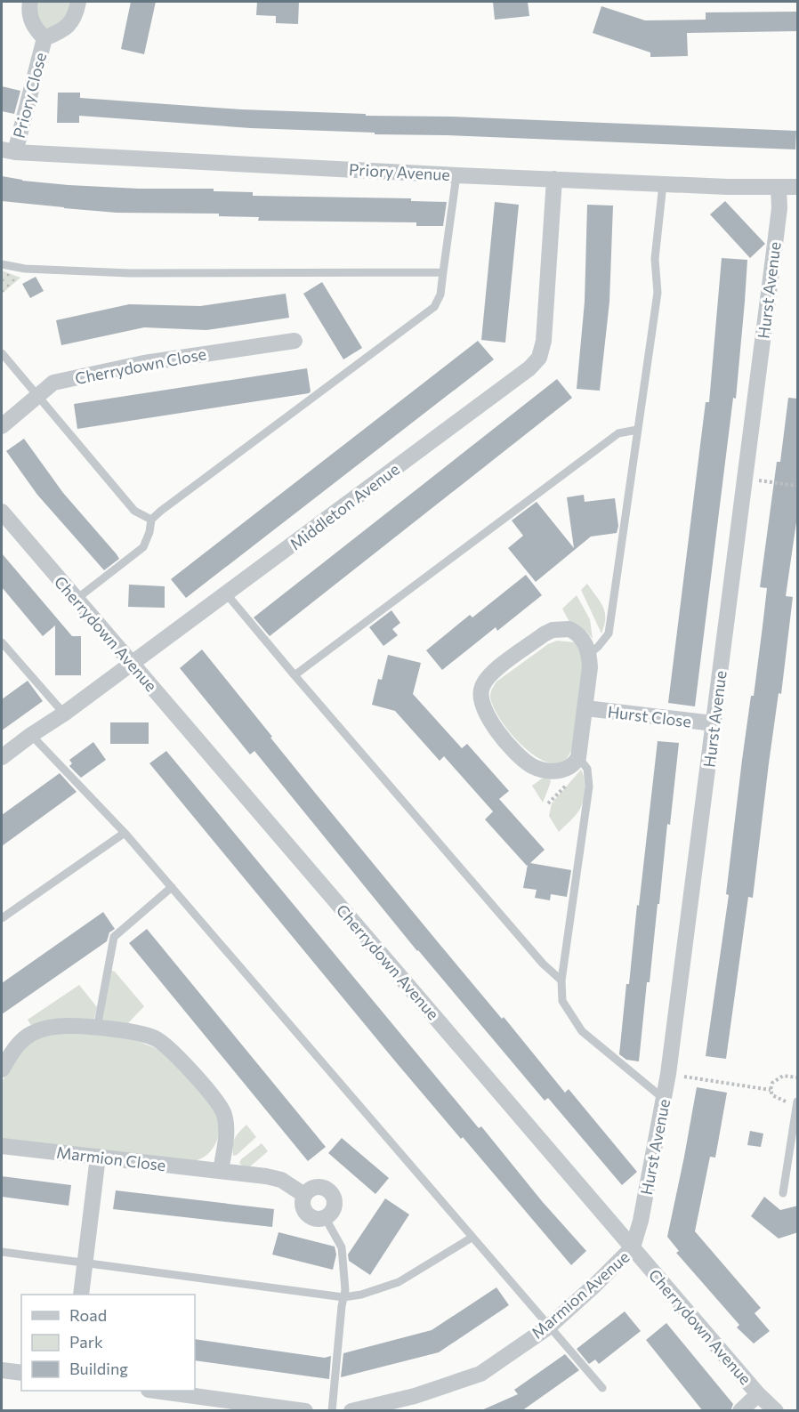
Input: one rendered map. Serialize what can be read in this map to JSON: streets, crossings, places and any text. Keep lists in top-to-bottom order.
{
  "streets": {
    "street": [
      "Priory Close",
      "Priory Avenue",
      "Hurst Avenue",
      "Cherrydown Close",
      "Middleton Avenue",
      "Cherrydown Avenue",
      "Hurst Close",
      "Marmion Close",
      "Marmion Avenue"
    ]
  },
  "crossings": [
    ["Priory Close", "Priory Avenue"],
    ["Priory Avenue", "Hurst Avenue"],
    ["Priory Avenue", "Middleton Avenue"],
    ["Hurst Avenue", "Cherrydown Avenue"],
    ["Hurst Avenue", "Hurst Close"],
    ["Hurst Avenue", "Marmion Avenue"],
    ["Middleton Avenue", "Cherrydown Avenue"],
    ["Cherrydown Avenue", "Marmion Avenue"]
  ],
  "legend": ["Road", "Park", "Building"]
}
